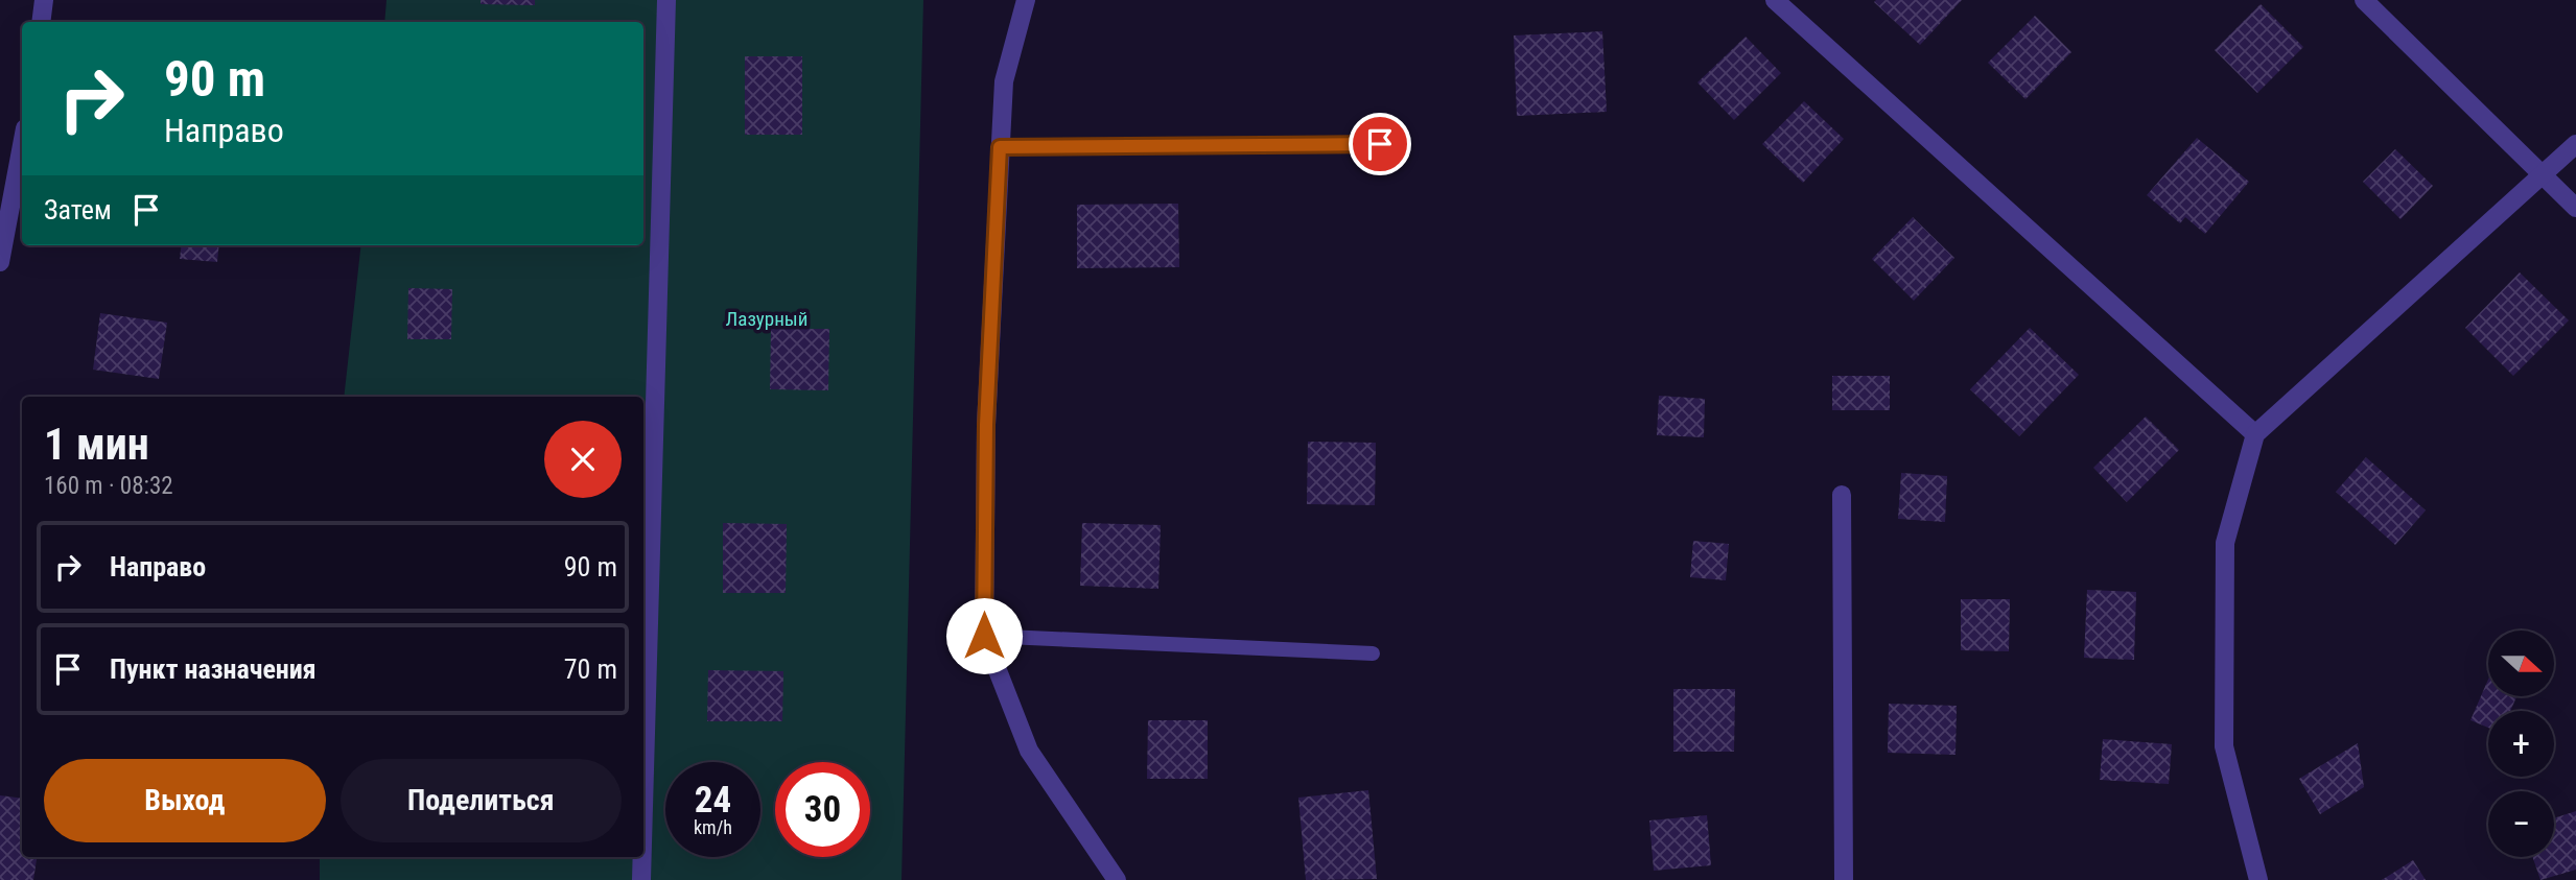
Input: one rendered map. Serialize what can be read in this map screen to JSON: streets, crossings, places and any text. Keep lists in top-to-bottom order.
{
  "parks": ["Лазурный"],
  "north": "right",
  "page": {
    "turn": ["90 m", "Направо"],
    "then": "Затем",
    "heading": ["1 мин", "160 m · 08:32"],
    "list": [
      {
        "name": "Направо",
        "value": "90 m"
      },
      {
        "name": "Пункт назначения",
        "value": "70 m"
      }
    ],
    "map_buttons": ["+", "−"],
    "buttons": ["Выход", "Поделиться"],
    "speed": "24 km/h",
    "limit": "30"
  }
}
